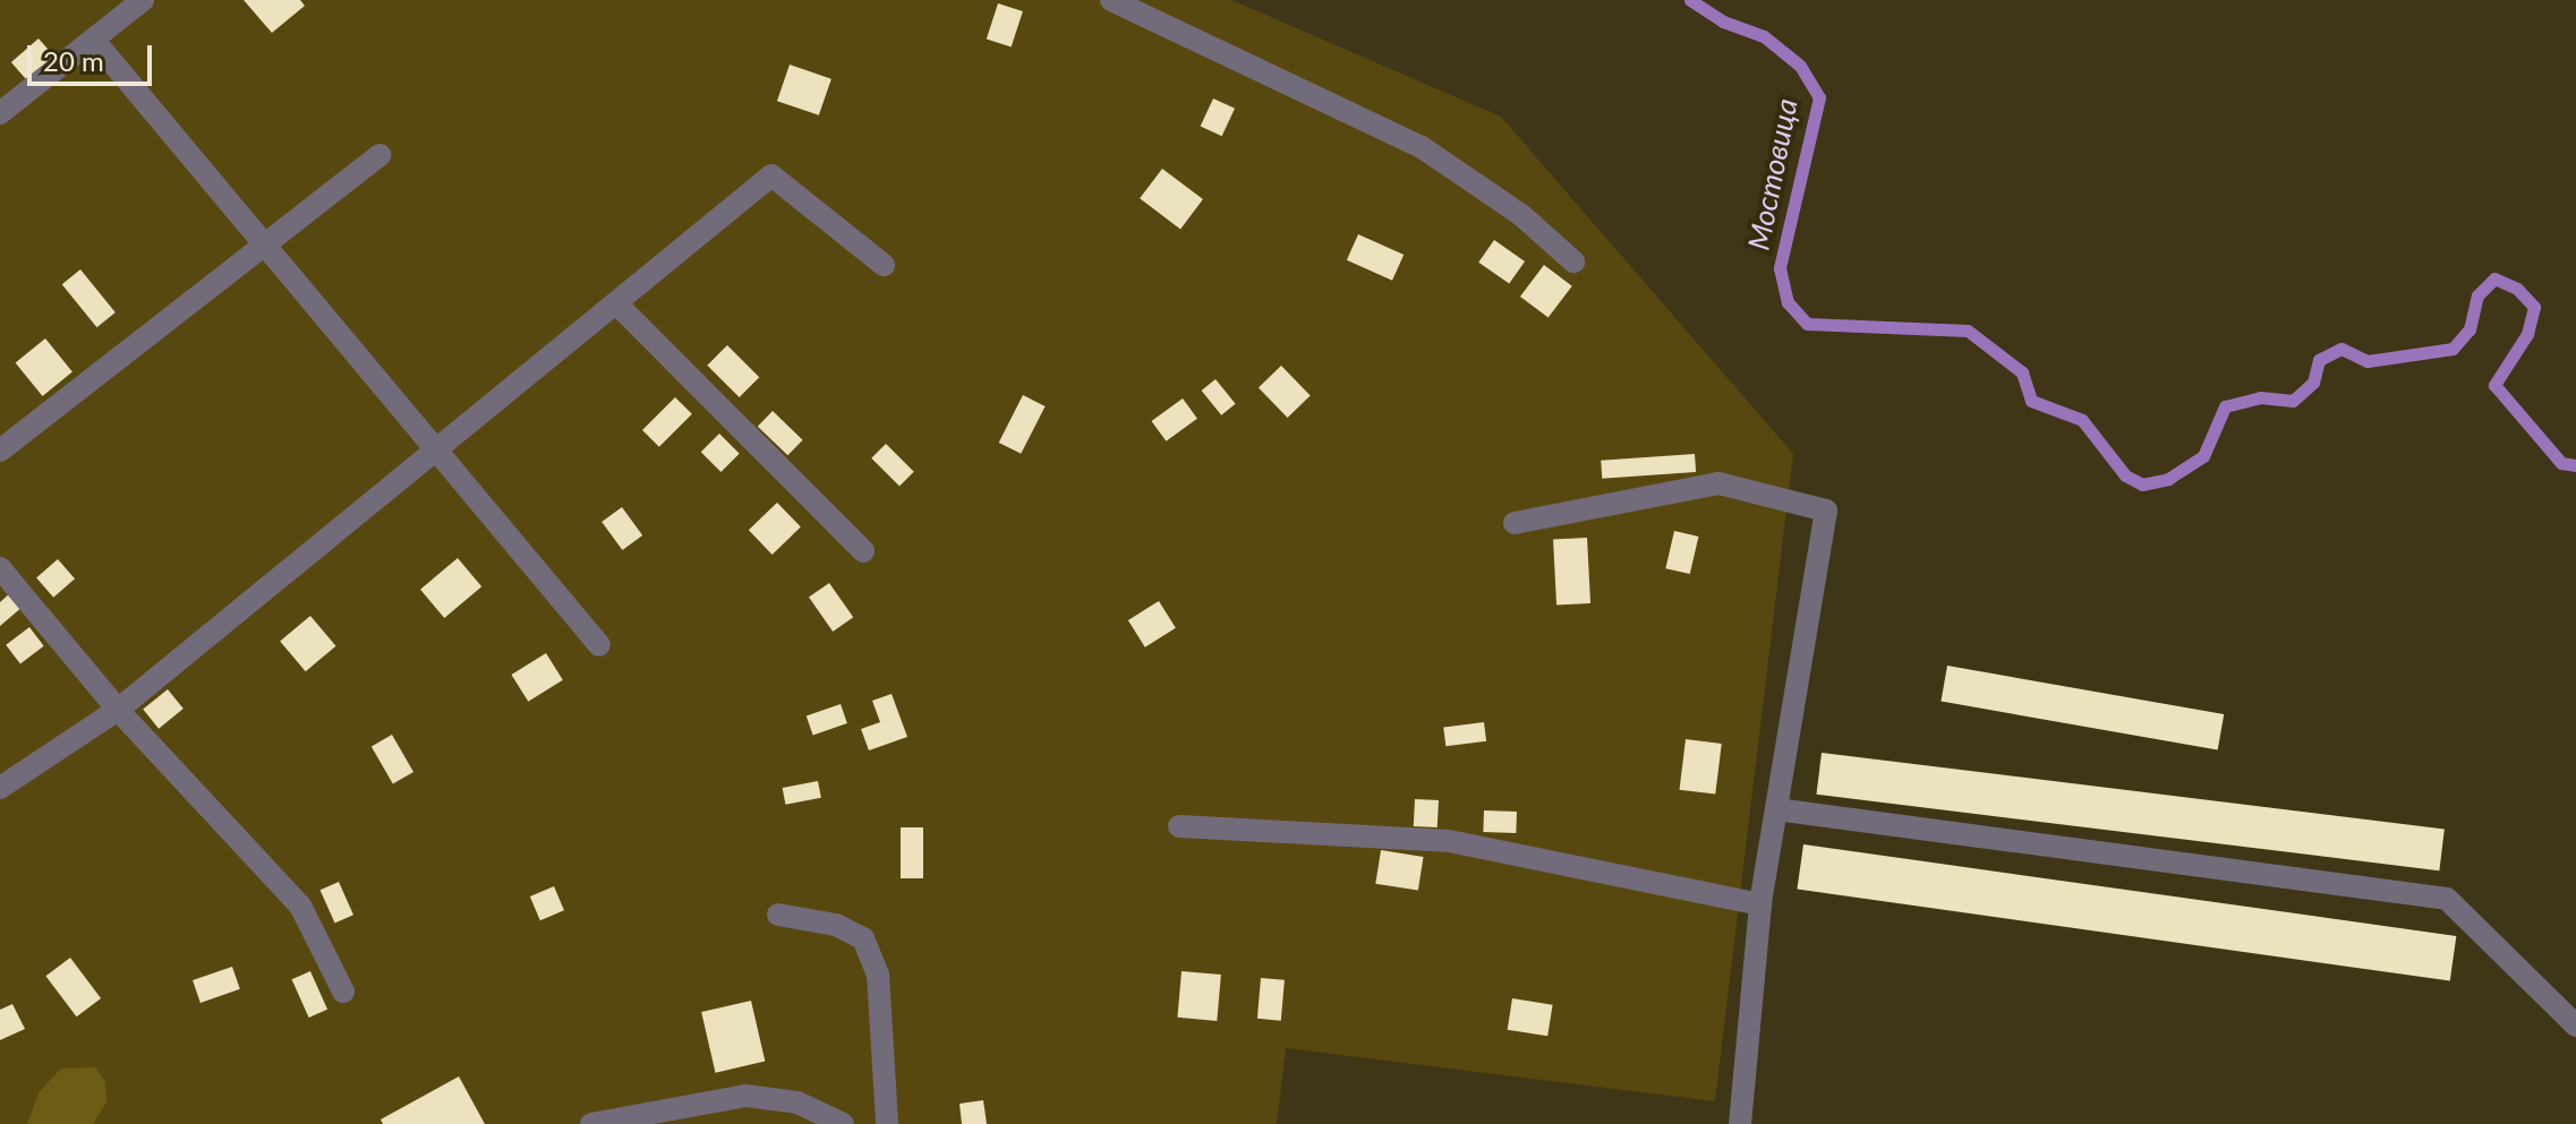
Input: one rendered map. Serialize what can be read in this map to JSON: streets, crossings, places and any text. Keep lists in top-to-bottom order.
{
  "water": ["Мостовица"],
  "scale_bar": "20 m"
}
